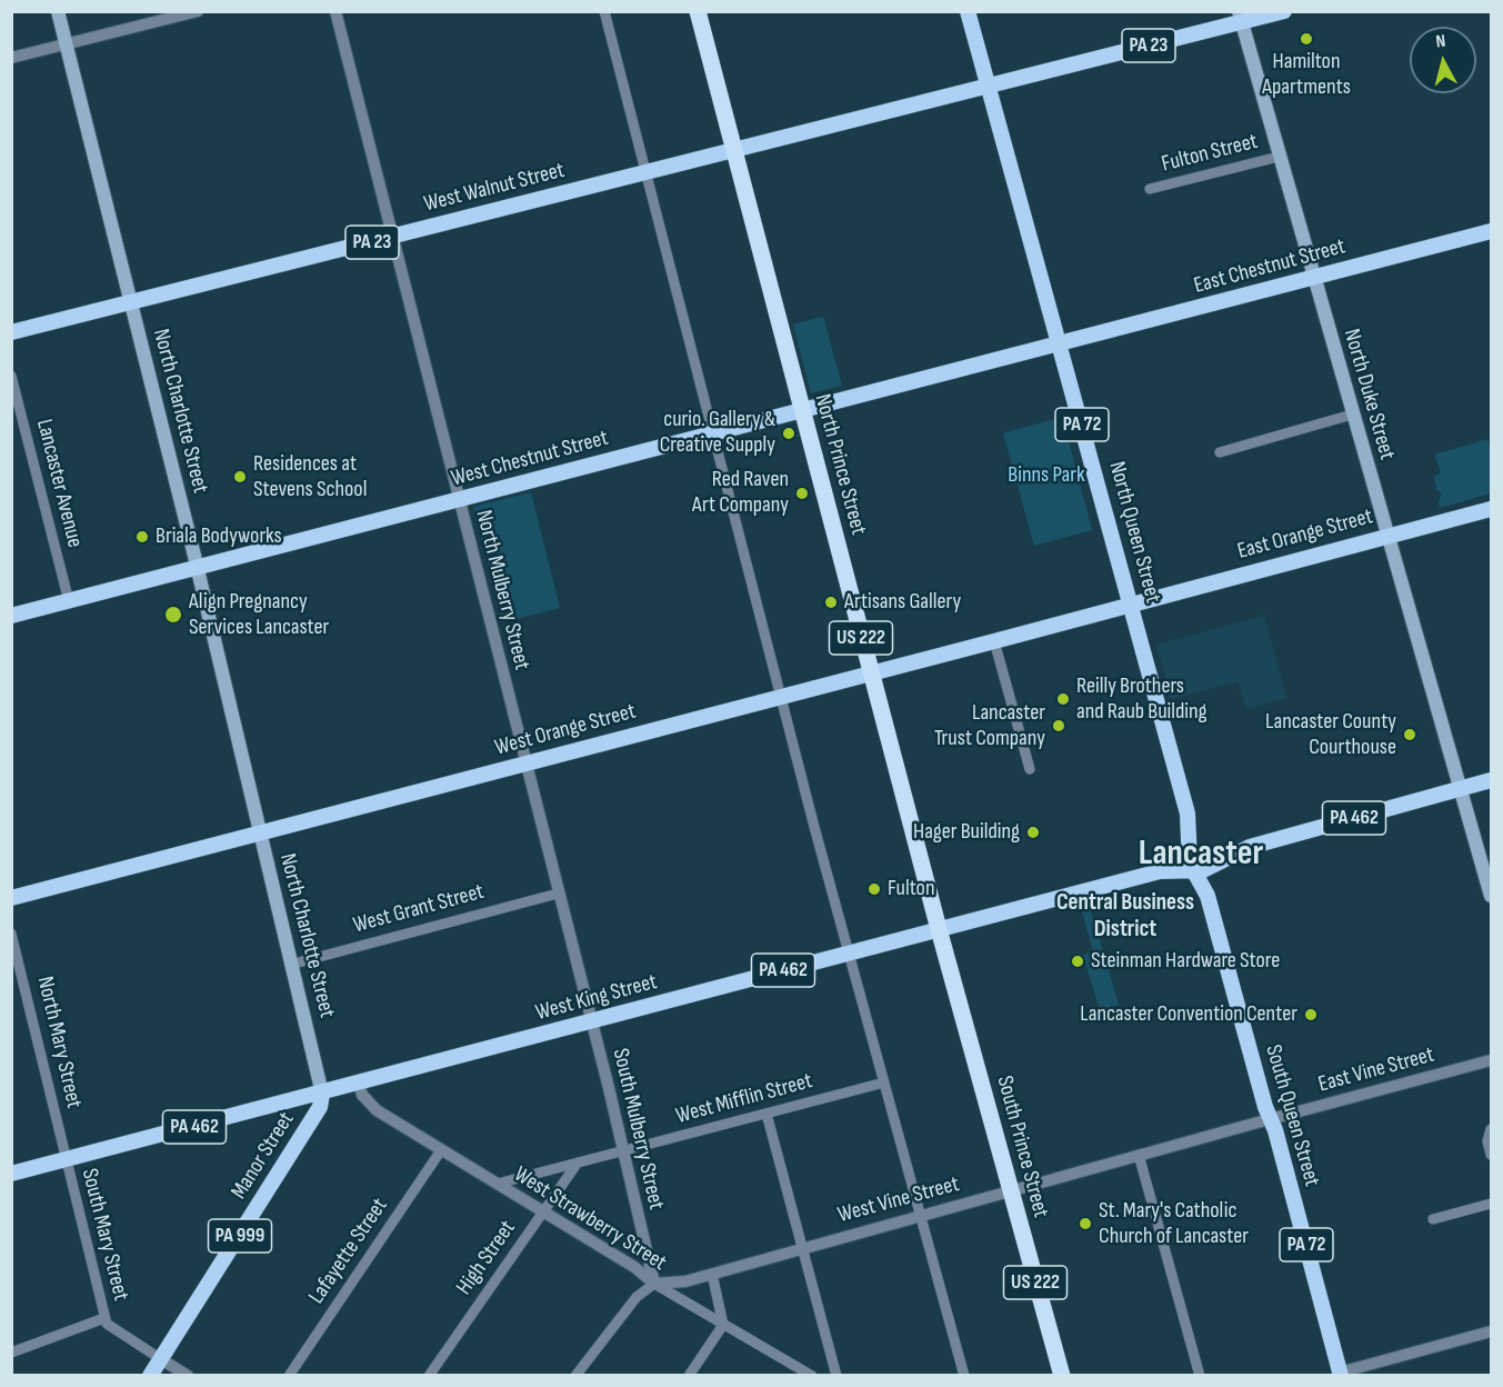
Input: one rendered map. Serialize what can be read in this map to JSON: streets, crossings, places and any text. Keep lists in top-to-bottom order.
{
  "streets": {
    "highway": ["North Prince Street", "US 222", "South Prince Street"],
    "main road": [
      "PA 23",
      "West Walnut Street",
      "East Chestnut Street",
      "North Duke Street",
      "North Charlotte Street",
      "PA 72",
      "West Chestnut Street",
      "North Queen Street",
      "East Orange Street",
      "West Orange Street",
      "PA 462",
      "West King Street",
      "South Queen Street",
      "Manor Street",
      "PA 999"
    ],
    "street": [
      "Fulton Street",
      "Lancaster Avenue",
      "North Mulberry Street",
      "West Grant Street",
      "North Mary Street",
      "East Vine Street",
      "West Mifflin Street",
      "South Mulberry Street",
      "West Vine Street",
      "West Strawberry Street",
      "South Mary Street",
      "Lafayette Street",
      "High Street"
    ]
  },
  "crossings": [
    ["PA 23", "West Walnut Street"],
    ["PA 23", "North Duke Street"],
    ["PA 23", "North Queen Street"],
    ["Fulton Street", "North Duke Street"],
    ["West Walnut Street", "North Charlotte Street"],
    ["West Walnut Street", "North Prince Street"],
    ["West Walnut Street", "North Queen Street"],
    ["West Walnut Street", "North Mulberry Street"],
    ["East Chestnut Street", "North Duke Street"],
    ["East Chestnut Street", "West Chestnut Street"],
    ["East Chestnut Street", "North Queen Street"],
    ["North Duke Street", "East Orange Street"],
    ["North Duke Street", "PA 462"],
    ["North Charlotte Street", "West Chestnut Street"],
    ["North Charlotte Street", "West Orange Street"],
    ["North Charlotte Street", "West Grant Street"],
    ["North Charlotte Street", "West King Street"],
    ["North Charlotte Street", "Manor Street"],
    ["West Chestnut Street", "North Prince Street"],
    ["West Chestnut Street", "Lancaster Avenue"],
    ["West Chestnut Street", "North Queen Street"],
    ["West Chestnut Street", "North Mulberry Street"],
    ["North Prince Street", "West Orange Street"],
    ["North Prince Street", "West King Street"],
    ["North Prince Street", "South Prince Street"],
    ["North Queen Street", "East Orange Street"],
    ["North Queen Street", "West Orange Street"],
    ["North Queen Street", "PA 462"],
    ["North Queen Street", "West King Street"],
    ["North Queen Street", "South Queen Street"],
    ["East Orange Street", "West Orange Street"],
    ["North Mulberry Street", "West Orange Street"],
    ["North Mulberry Street", "West Grant Street"],
    ["North Mulberry Street", "West King Street"],
    ["North Mulberry Street", "South Mulberry Street"],
    ["PA 462", "West King Street"],
    ["PA 462", "South Queen Street"],
    ["West King Street", "North Mary Street"],
    ["West King Street", "South Queen Street"],
    ["West King Street", "South Mulberry Street"],
    ["West King Street", "South Prince Street"],
    ["West King Street", "Manor Street"],
    ["West King Street", "West Strawberry Street"],
    ["West King Street", "South Mary Street"],
    ["North Mary Street", "South Mary Street"],
    ["East Vine Street", "South Queen Street"],
    ["East Vine Street", "West Vine Street"],
    ["West Mifflin Street", "South Mulberry Street"],
    ["West Mifflin Street", "West Strawberry Street"],
    ["West Mifflin Street", "High Street"],
    ["South Queen Street", "West Vine Street"],
    ["South Mulberry Street", "West Vine Street"],
    ["South Mulberry Street", "West Strawberry Street"],
    ["South Prince Street", "West Vine Street"],
    ["West Vine Street", "West Strawberry Street"],
    ["West Strawberry Street", "Lafayette Street"],
    ["West Strawberry Street", "High Street"]
  ],
  "districts": ["Lancaster", "Central Business District"],
  "parks": ["Binns Park"],
  "places": [
    "Hamilton Apartments",
    "curio. Gallery & Creative Supply",
    "Residences at Stevens School",
    "Red Raven Art Company",
    "Briala Bodyworks",
    "Artisans Gallery",
    "Align Pregnancy Services Lancaster",
    "Reilly Brothers and Raub Building",
    "Lancaster Trust Company",
    "Lancaster County Courthouse",
    "Hager Building",
    "Fulton",
    "Steinman Hardware Store",
    "Lancaster Convention Center",
    "St. Mary's Catholic Church of Lancaster"
  ],
  "north": "top"
}
